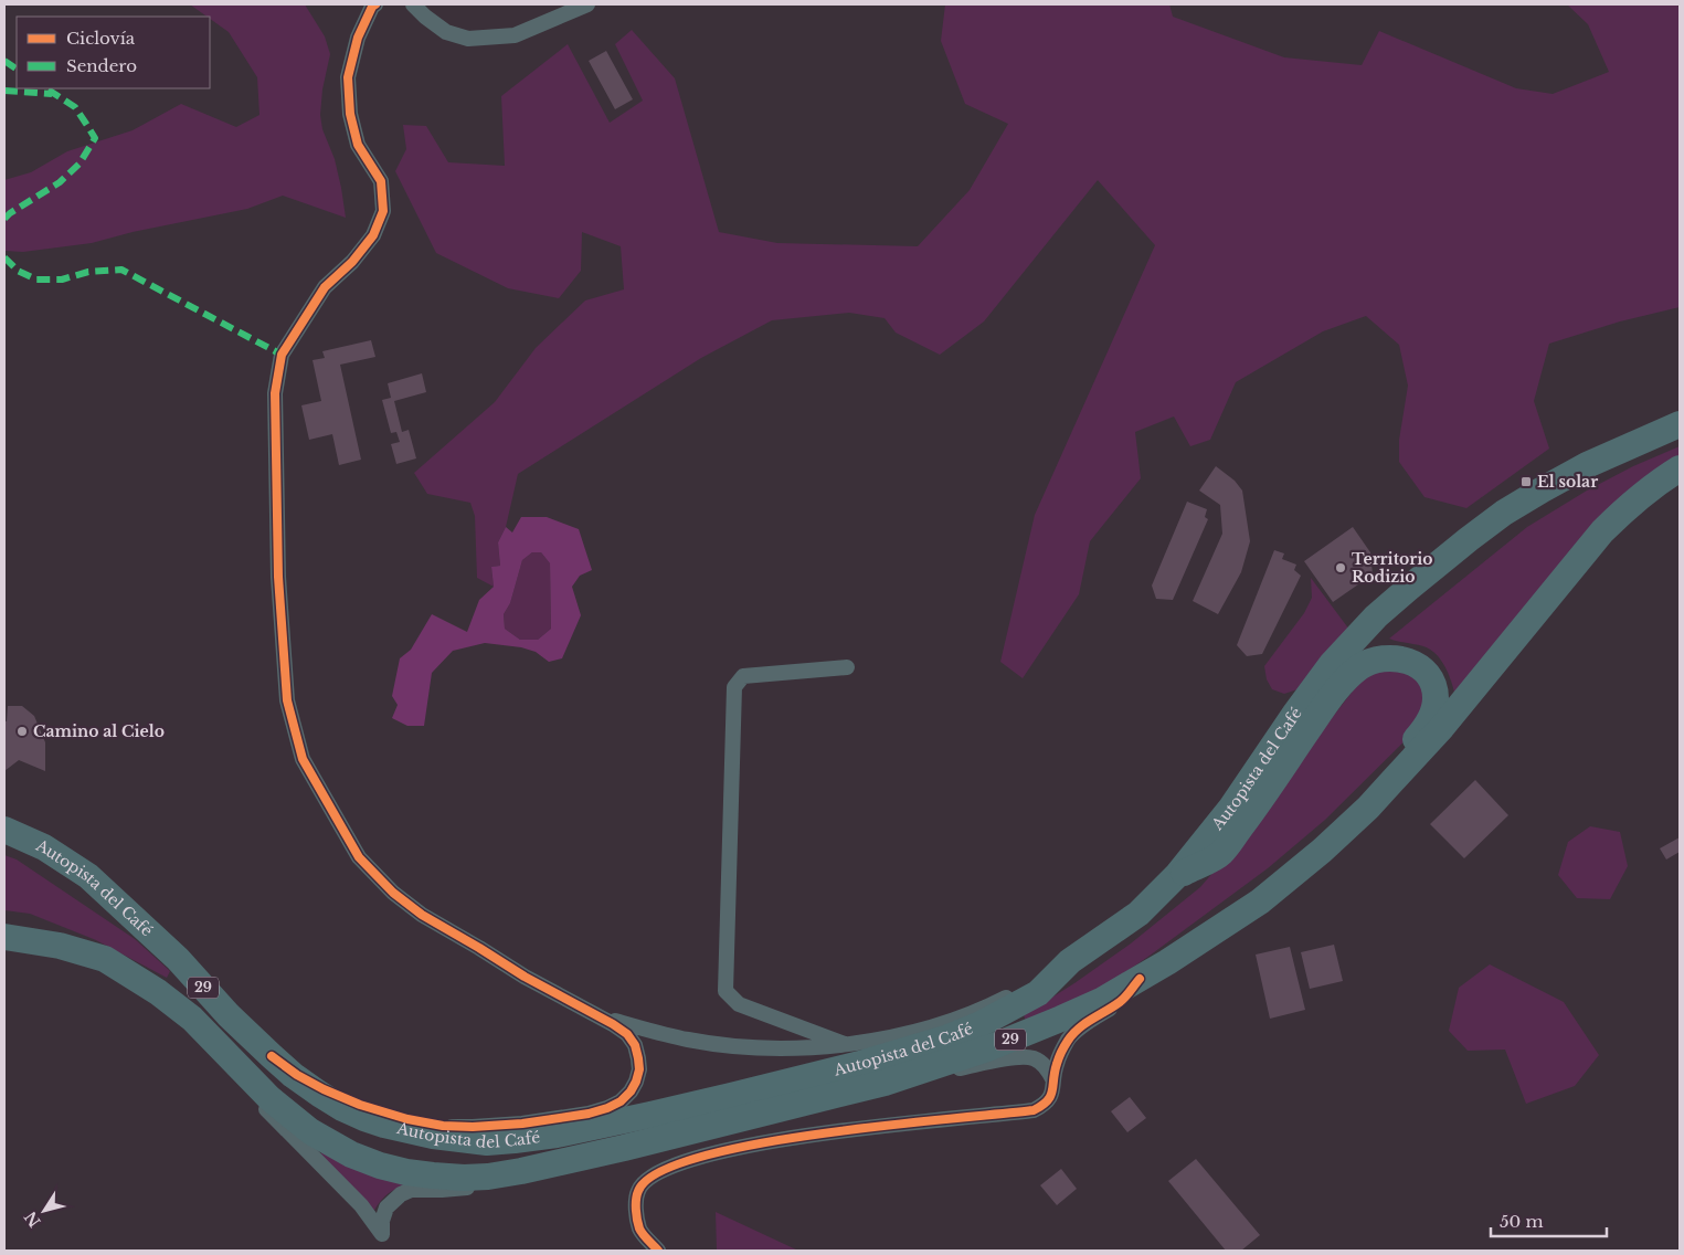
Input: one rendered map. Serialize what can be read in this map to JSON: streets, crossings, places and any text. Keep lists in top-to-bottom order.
{
  "streets": {
    "highway": ["Autopista del Café", "29"]
  },
  "places": {
    "transit": ["El solar"],
    "other": ["Territorio Rodizio", "Camino al Cielo"]
  },
  "legend": ["Ciclovía", "Sendero"],
  "scale_bar": "50 m",
  "north": "bottom left"
}
